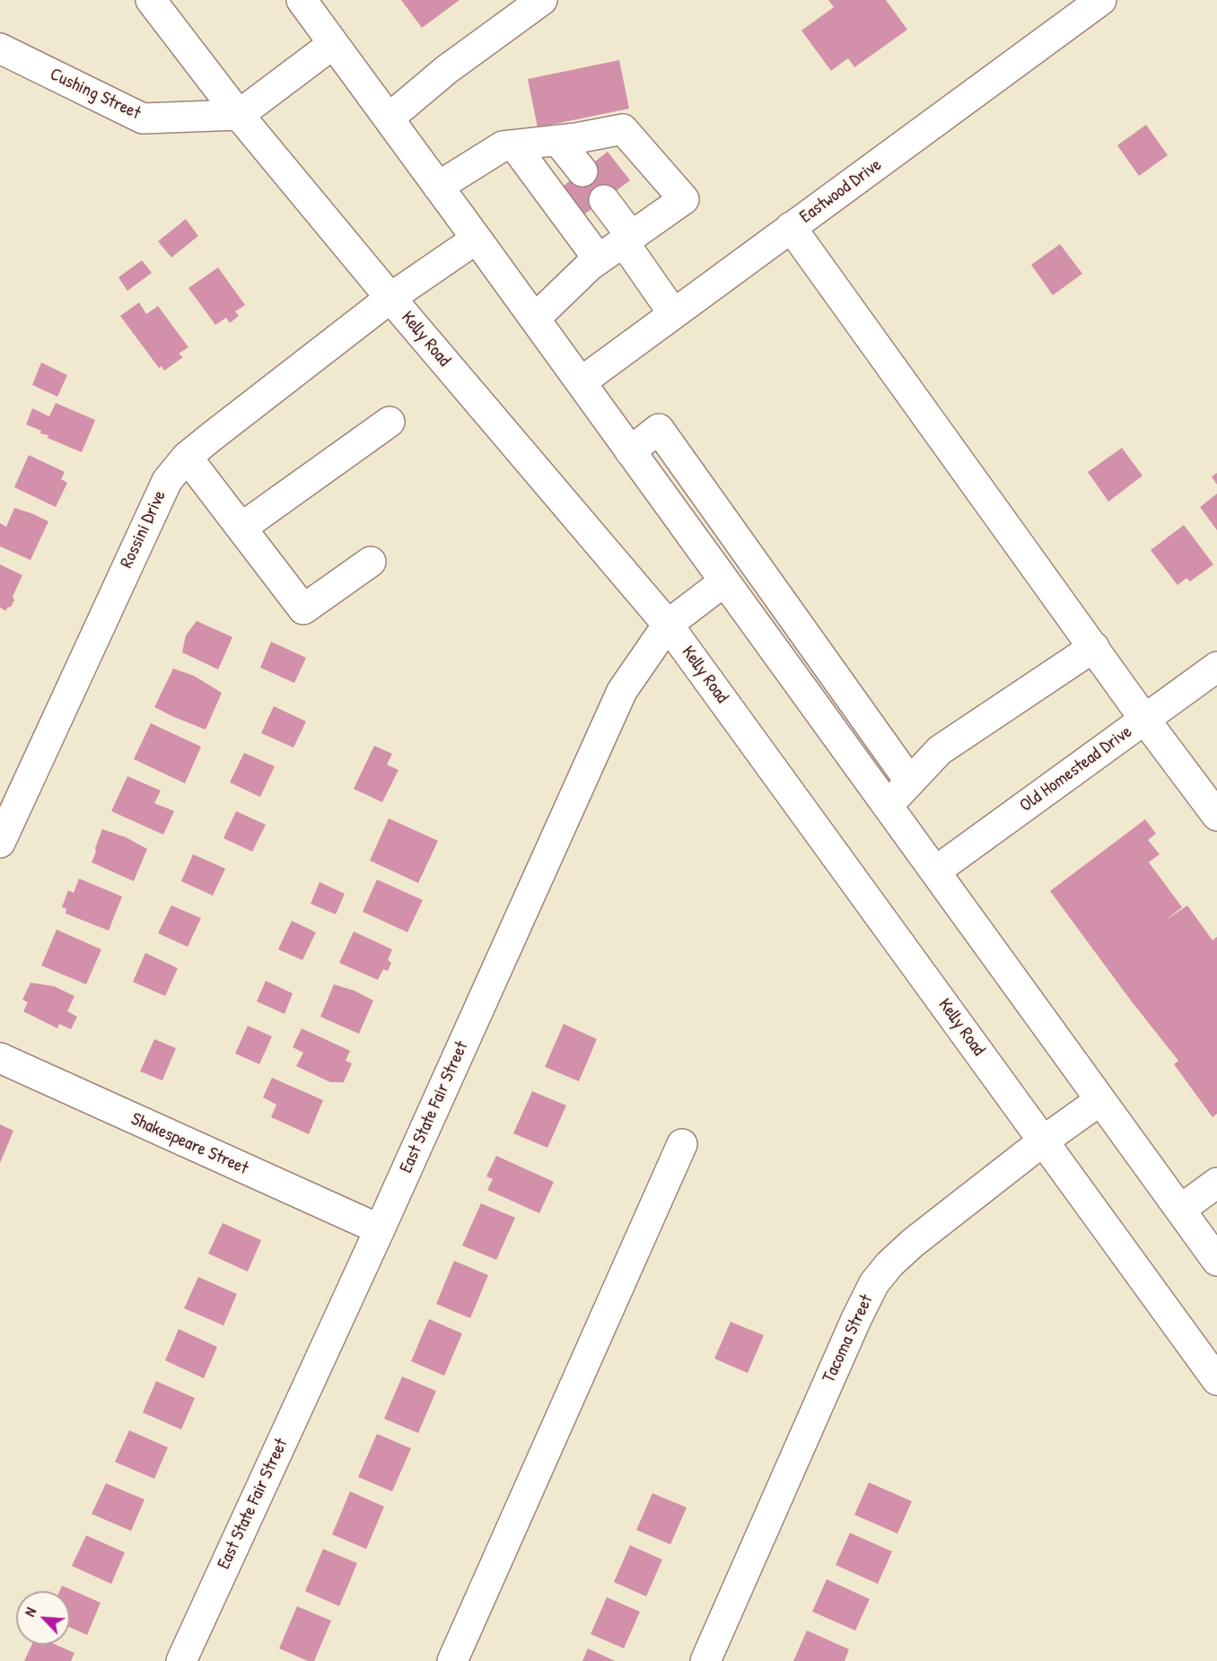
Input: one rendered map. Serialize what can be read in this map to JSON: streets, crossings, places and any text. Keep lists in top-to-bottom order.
{
  "streets": {
    "street": [
      "Cushing Street",
      "Eastwood Drive",
      "Kelly Road",
      "Rossini Drive",
      "Old Homestead Drive",
      "East State Fair Street",
      "Shakespeare Street",
      "Tacoma Street"
    ]
  },
  "crossings": [
    ["Cushing Street", "Kelly Road"],
    ["Kelly Road", "Rossini Drive"],
    ["Kelly Road", "East State Fair Street"],
    ["Kelly Road", "Tacoma Street"],
    ["East State Fair Street", "Shakespeare Street"]
  ],
  "north": "top left"
}
